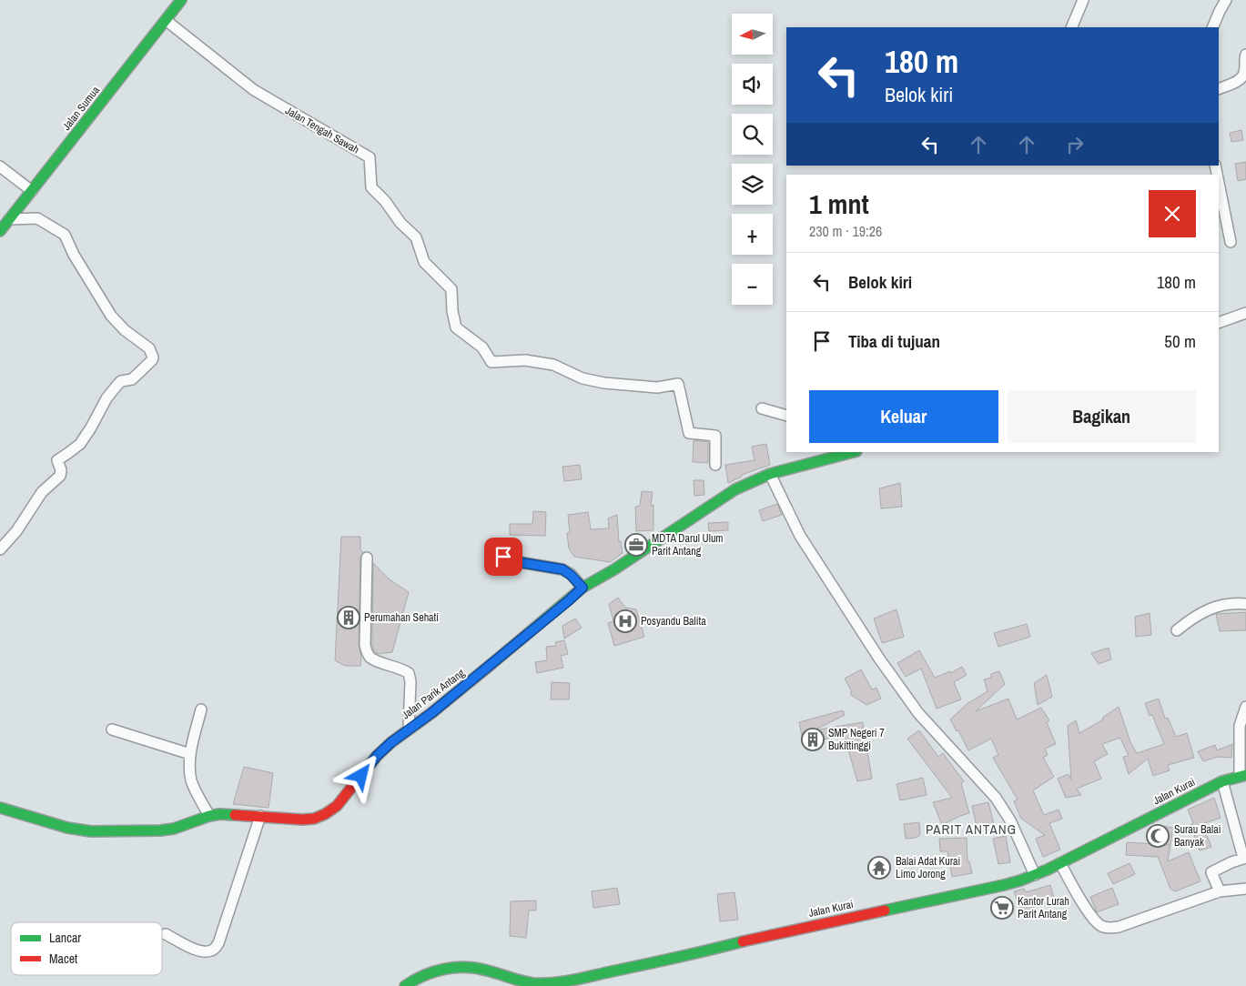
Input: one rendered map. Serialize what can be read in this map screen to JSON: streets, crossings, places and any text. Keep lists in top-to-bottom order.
{
  "streets": {
    "street": [
      "Jalan Sumua",
      "Jalan Tengah Sawah",
      "Jalan Parik Antang",
      "Jalan Kurai"
    ]
  },
  "crossings": [
    ["Jalan Sumua", "Jalan Tengah Sawah"]
  ],
  "districts": ["PARIT ANTANG"],
  "places": {
    "office": ["MDTA Darul Ulum Parit Antang"],
    "building": ["Perumahan Sehati", "SMP Negeri 7 Bukittinggi"],
    "hospital": ["Posyandu Balita"],
    "mosque": ["Surau Balai Banyak"],
    "temple": ["Balai Adat Kurai Limo Jorong"],
    "supermarket": ["Kantor Lurah Parit Antang"]
  },
  "legend": ["Lancar", "Macet"],
  "north": "left",
  "page": {
    "map_buttons": ["+", "−"],
    "turn": ["180 m", "Belok kiri"],
    "heading": ["1 mnt", "230 m · 19:26"],
    "list": [
      {
        "name": "Belok kiri",
        "value": "180 m"
      },
      {
        "name": "Tiba di tujuan",
        "value": "50 m"
      }
    ],
    "buttons": ["Keluar", "Bagikan"]
  }
}
